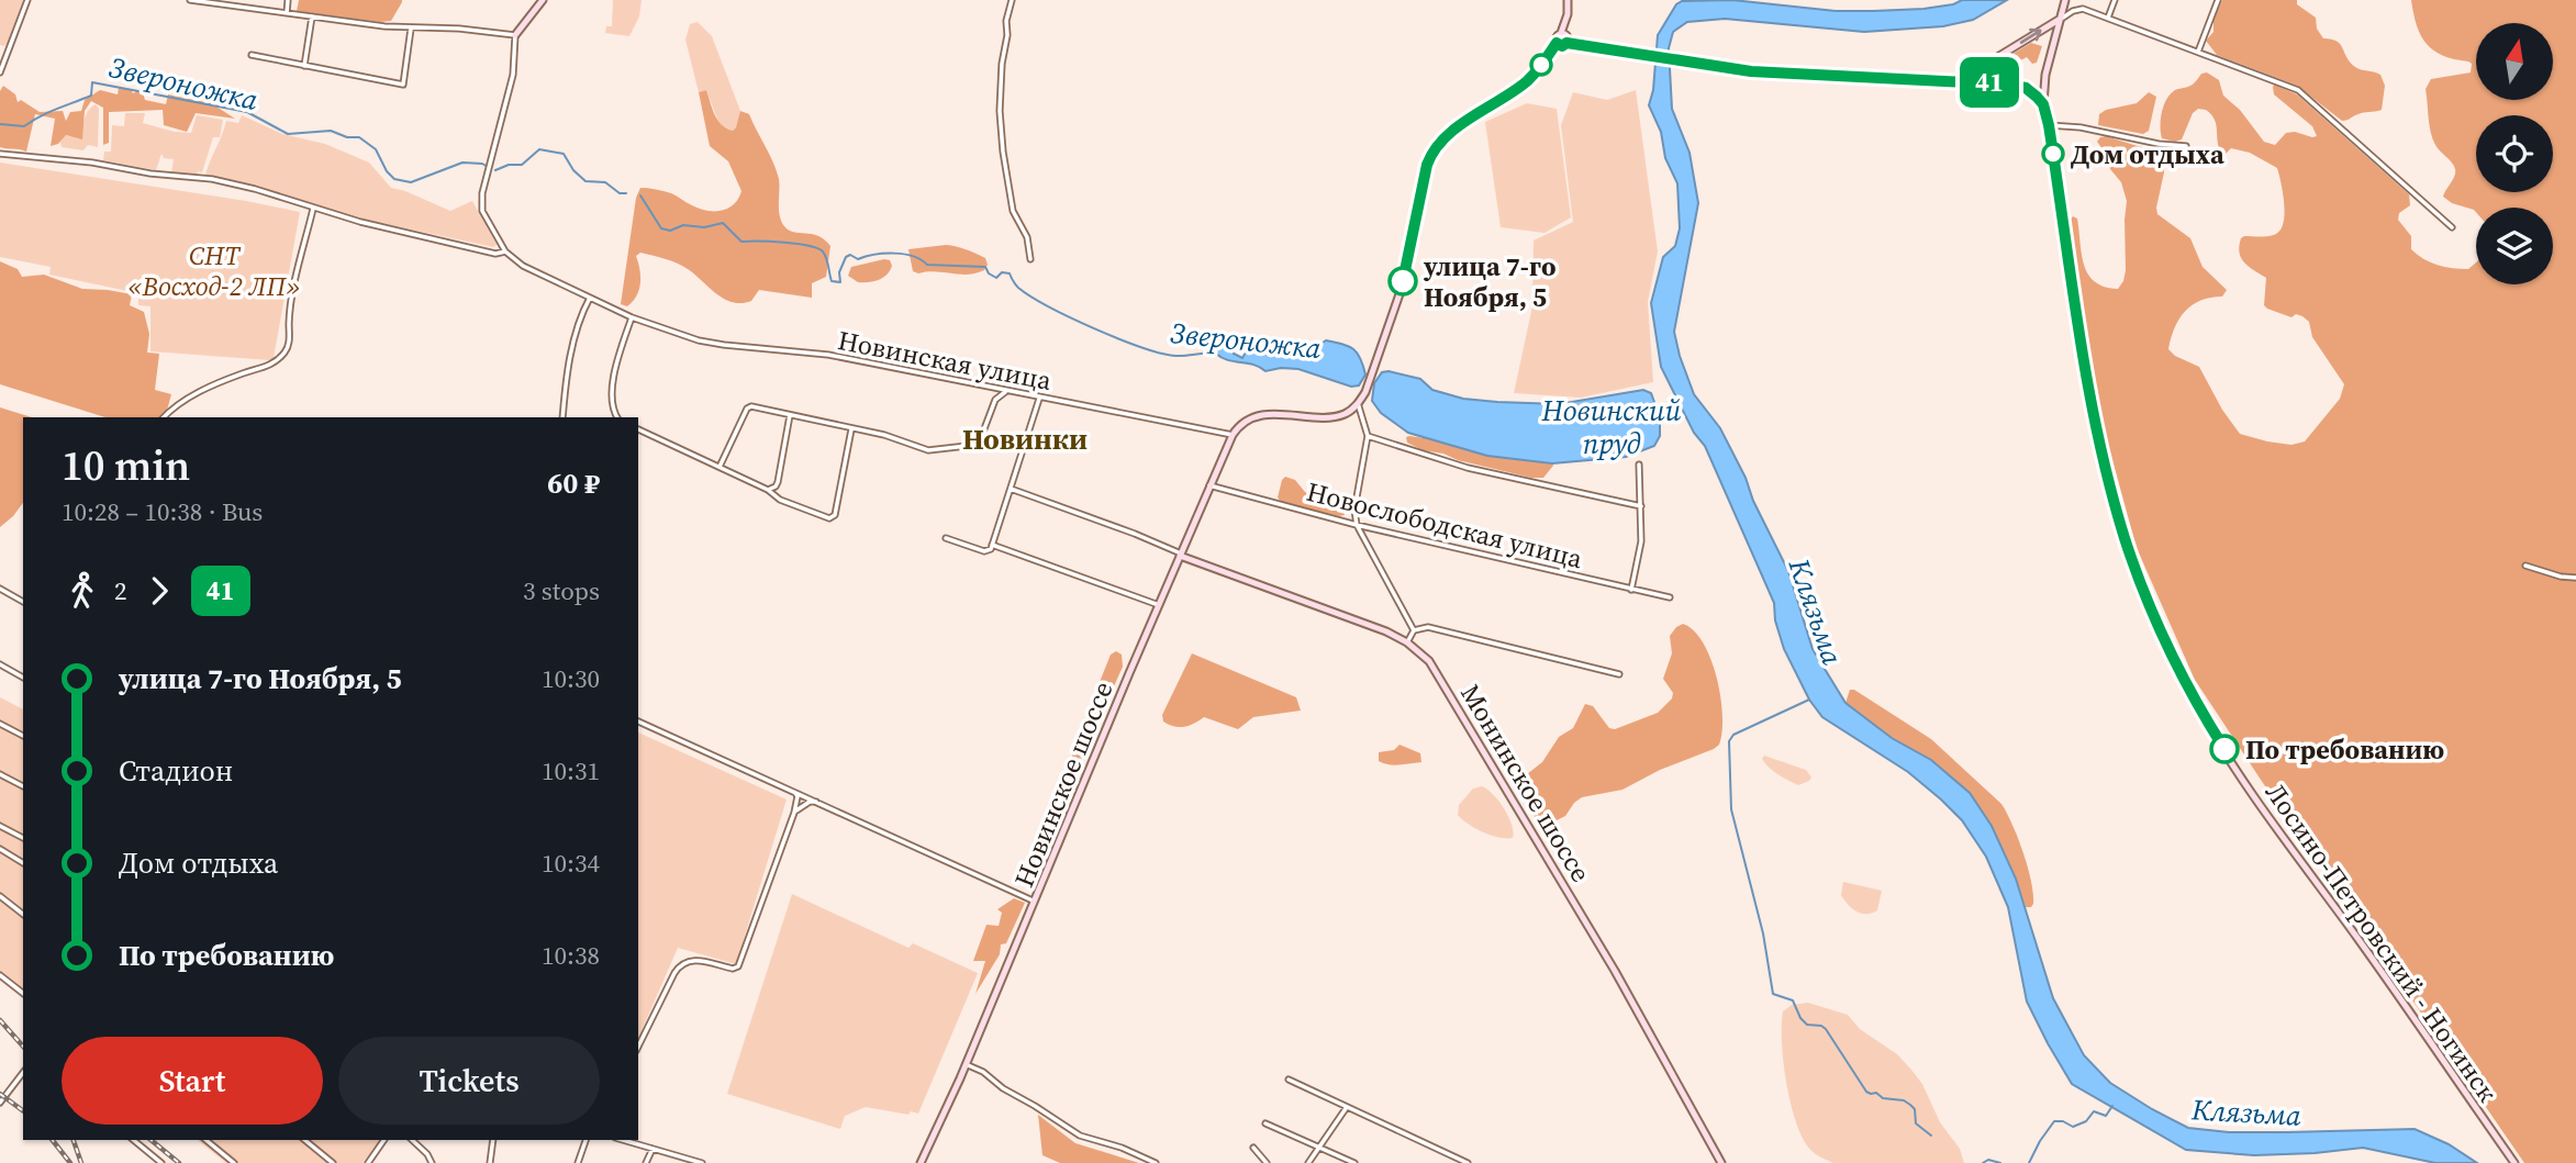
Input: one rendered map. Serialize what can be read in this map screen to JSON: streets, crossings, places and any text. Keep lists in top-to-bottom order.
{
  "streets": {
    "main road": ["Монинское шоссе", "Новинское шоссе", "Лосино-Петровский - Ногинск"],
    "street": ["Новинская улица", "Новослободская улица"]
  },
  "crossings": [
    ["Новинская улица", "Новинское шоссе"],
    ["Новослободская улица", "Новинское шоссе"],
    ["Монинское шоссе", "Новинское шоссе"]
  ],
  "districts": ["Новинки"],
  "water": ["Звероножка", "Новинский пруд", "Клязьма"],
  "parks": ["СНТ «Восход-2 ЛП»"],
  "places": ["Дом отдыха", "улица 7-го Ноября, 5", "По требованию"],
  "lines": ["bus line 41"],
  "north": "top",
  "page": {
    "on_map": "41",
    "heading": ["10 min", "10:28 – 10:38 · Bus", "60 ₽"],
    "legs": ["2", "41", "3 stops"],
    "list": [
      {
        "name": "улица 7-го Ноября, 5",
        "value": "10:30"
      },
      {
        "name": "Стадион",
        "value": "10:31"
      },
      {
        "name": "Дом отдыха",
        "value": "10:34"
      },
      {
        "name": "По требованию",
        "value": "10:38"
      }
    ],
    "buttons": ["Start", "Tickets"]
  }
}
